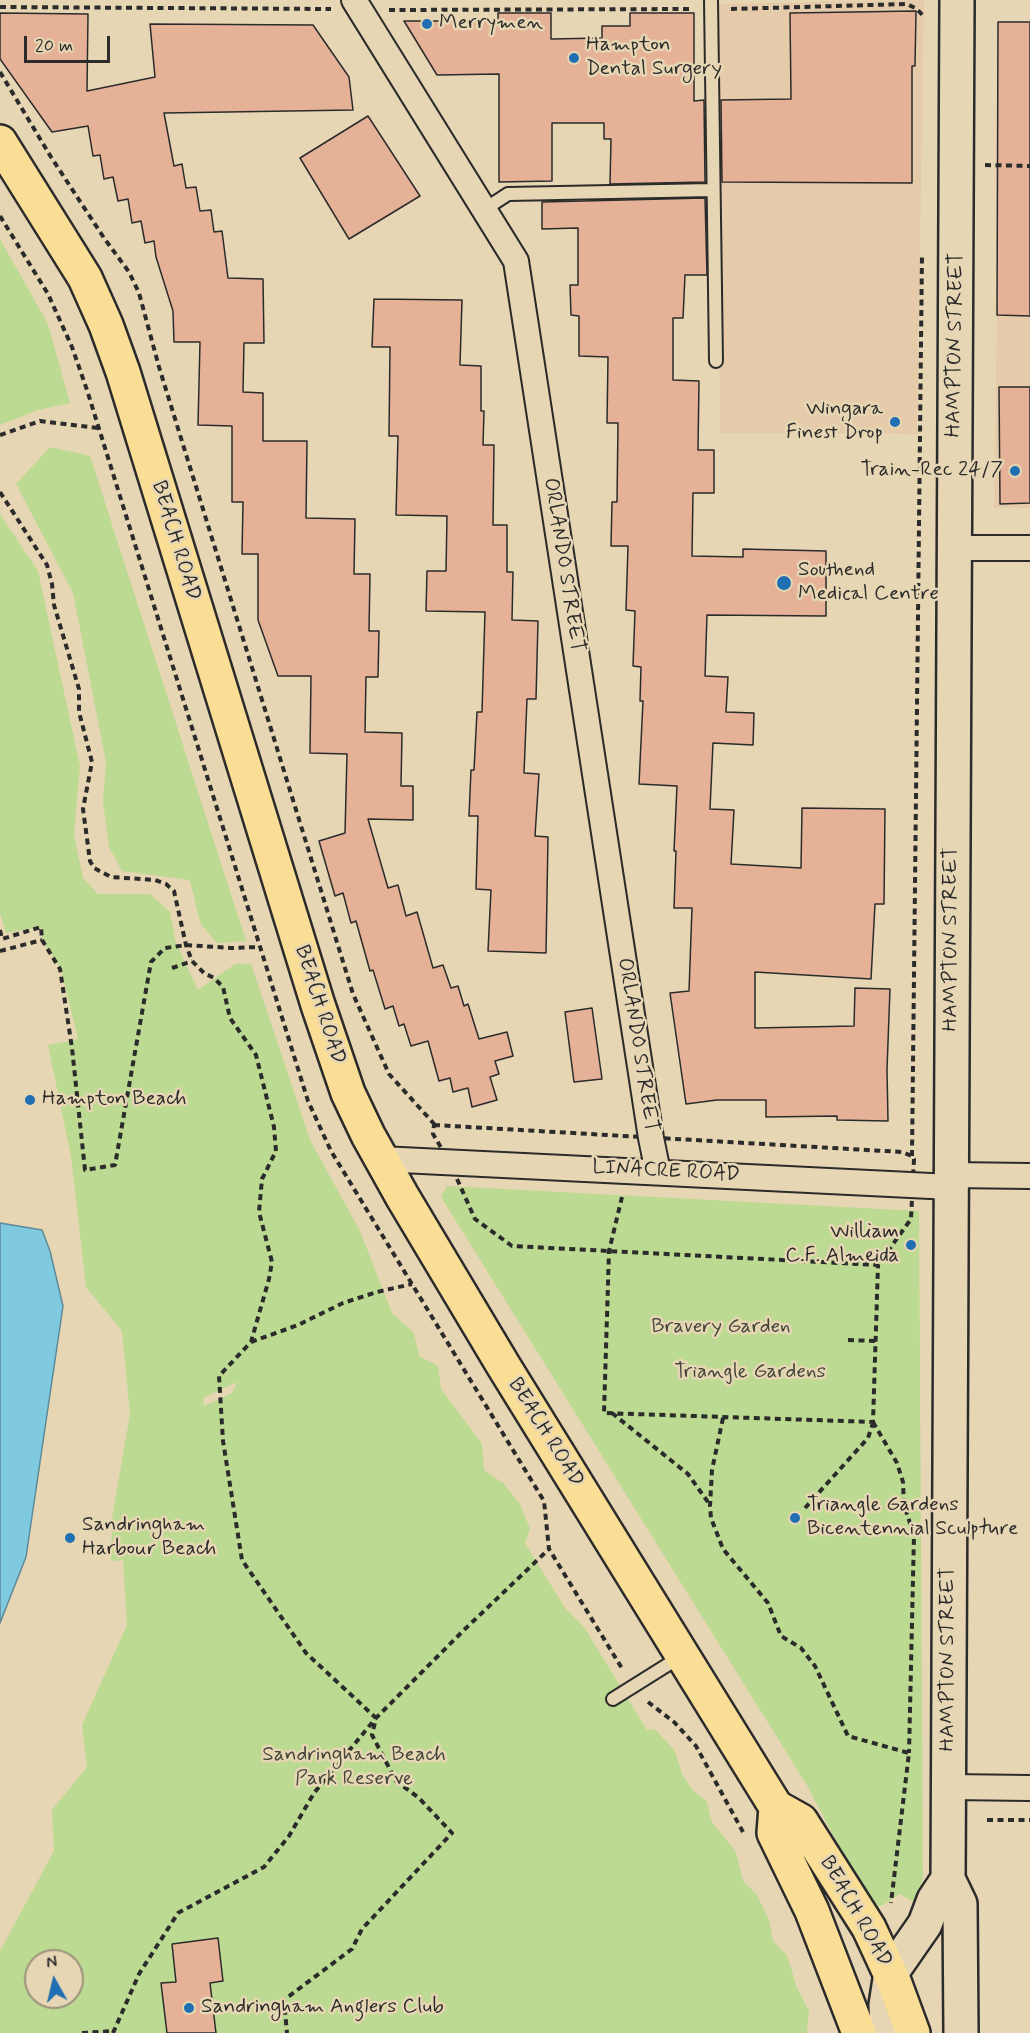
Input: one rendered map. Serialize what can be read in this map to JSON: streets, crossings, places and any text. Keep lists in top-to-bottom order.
{
  "streets": {
    "main road": ["HAMPTON STREET", "BEACH ROAD"],
    "street": ["ORLANDO STREET", "LINACRE ROAD"]
  },
  "crossings": [
    ["HAMPTON STREET", "LINACRE ROAD"],
    ["BEACH ROAD", "LINACRE ROAD"],
    ["ORLANDO STREET", "LINACRE ROAD"]
  ],
  "parks": ["Bravery Garden", "Triangle Gardens", "Sandringham Beach Park Reserve"],
  "places": [
    "Merrymen",
    "Hampton Dental Surgery",
    "Wingara Finest Drop",
    "Train-Rec 24/7",
    "Southend Medical Centre",
    "Hampton Beach",
    "William C.F. Almeida",
    "Triangle Gardens Bicentennial Sculpture",
    "Sandringham Harbour Beach",
    "Sandringham Anglers Club"
  ],
  "scale_bar": "20 m",
  "north": "top"
}
